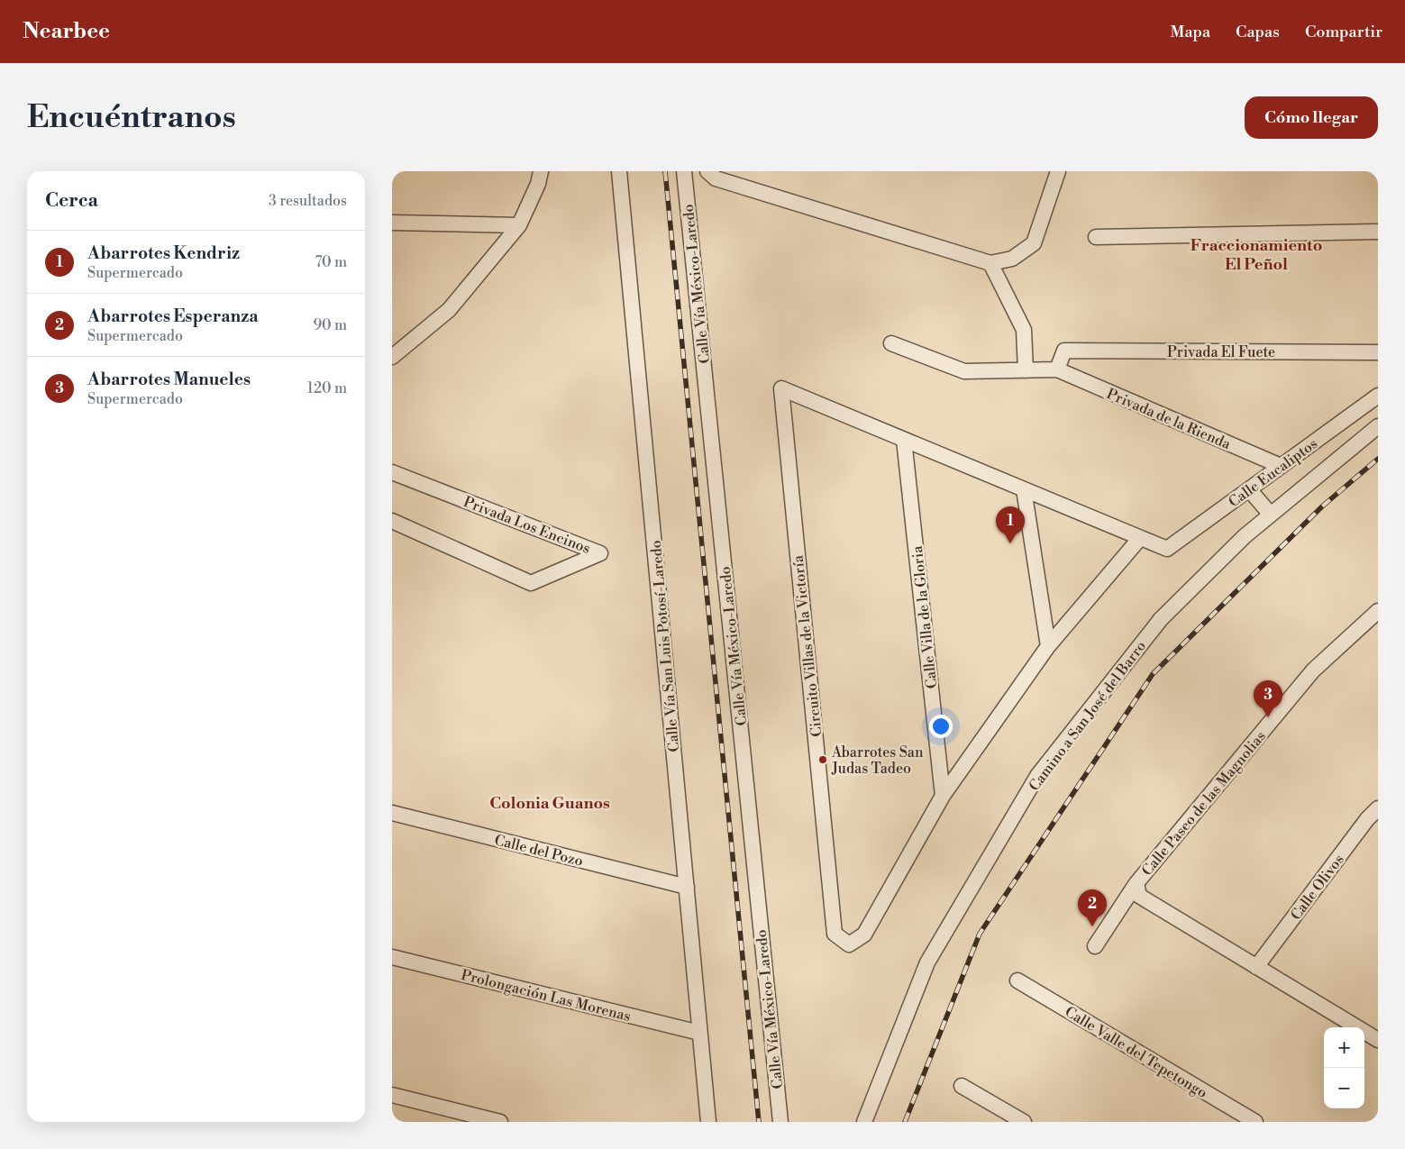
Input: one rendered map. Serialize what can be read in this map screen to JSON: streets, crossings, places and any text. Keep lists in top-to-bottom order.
{
  "streets": {
    "street": [
      "Calle Vía México-Laredo",
      "Privada El Fuete",
      "Privada de la Rienda",
      "Calle Eucaliptos",
      "Privada Los Encinos",
      "Calle Villa de la Gloria",
      "Calle Vía San Luis Potosí-Laredo",
      "Circuito Villas de la Victoría",
      "Camino a San José del Barro",
      "Calle Paseo de las Magnolias",
      "Calle del Pozo",
      "Calle Olivos",
      "Prolongación Las Morenas",
      "Calle Valle del Tepetongo"
    ]
  },
  "crossings": [
    ["Privada El Fuete", "Privada de la Rienda"],
    ["Privada de la Rienda", "Calle Eucaliptos"],
    ["Calle Eucaliptos", "Circuito Villas de la Victoría"],
    ["Calle Villa de la Gloria", "Circuito Villas de la Victoría"],
    ["Calle Vía San Luis Potosí-Laredo", "Calle del Pozo"],
    ["Calle Vía San Luis Potosí-Laredo", "Prolongación Las Morenas"],
    ["Calle Paseo de las Magnolias", "Calle Olivos"]
  ],
  "districts": ["Fraccionamiento El Peñol", "Colonia Guanos"],
  "places": ["Abarrotes San Judas Tadeo"],
  "page": {
    "header": "Nearbee",
    "nav": ["Mapa", "Capas", "Compartir"],
    "buttons": "Cómo llegar",
    "title": "Encuéntranos",
    "heading": ["Cerca", "3 resultados"],
    "list": [
      {
        "mark": "1",
        "name": "Abarrotes Kendriz",
        "note": "Supermercado",
        "value": "70 m"
      },
      {
        "mark": "2",
        "name": "Abarrotes Esperanza",
        "note": "Supermercado",
        "value": "90 m"
      },
      {
        "mark": "3",
        "name": "Abarrotes Manueles",
        "note": "Supermercado",
        "value": "120 m"
      }
    ],
    "pins": ["1", "3", "2"],
    "map_buttons": ["+", "−"]
  }
}
